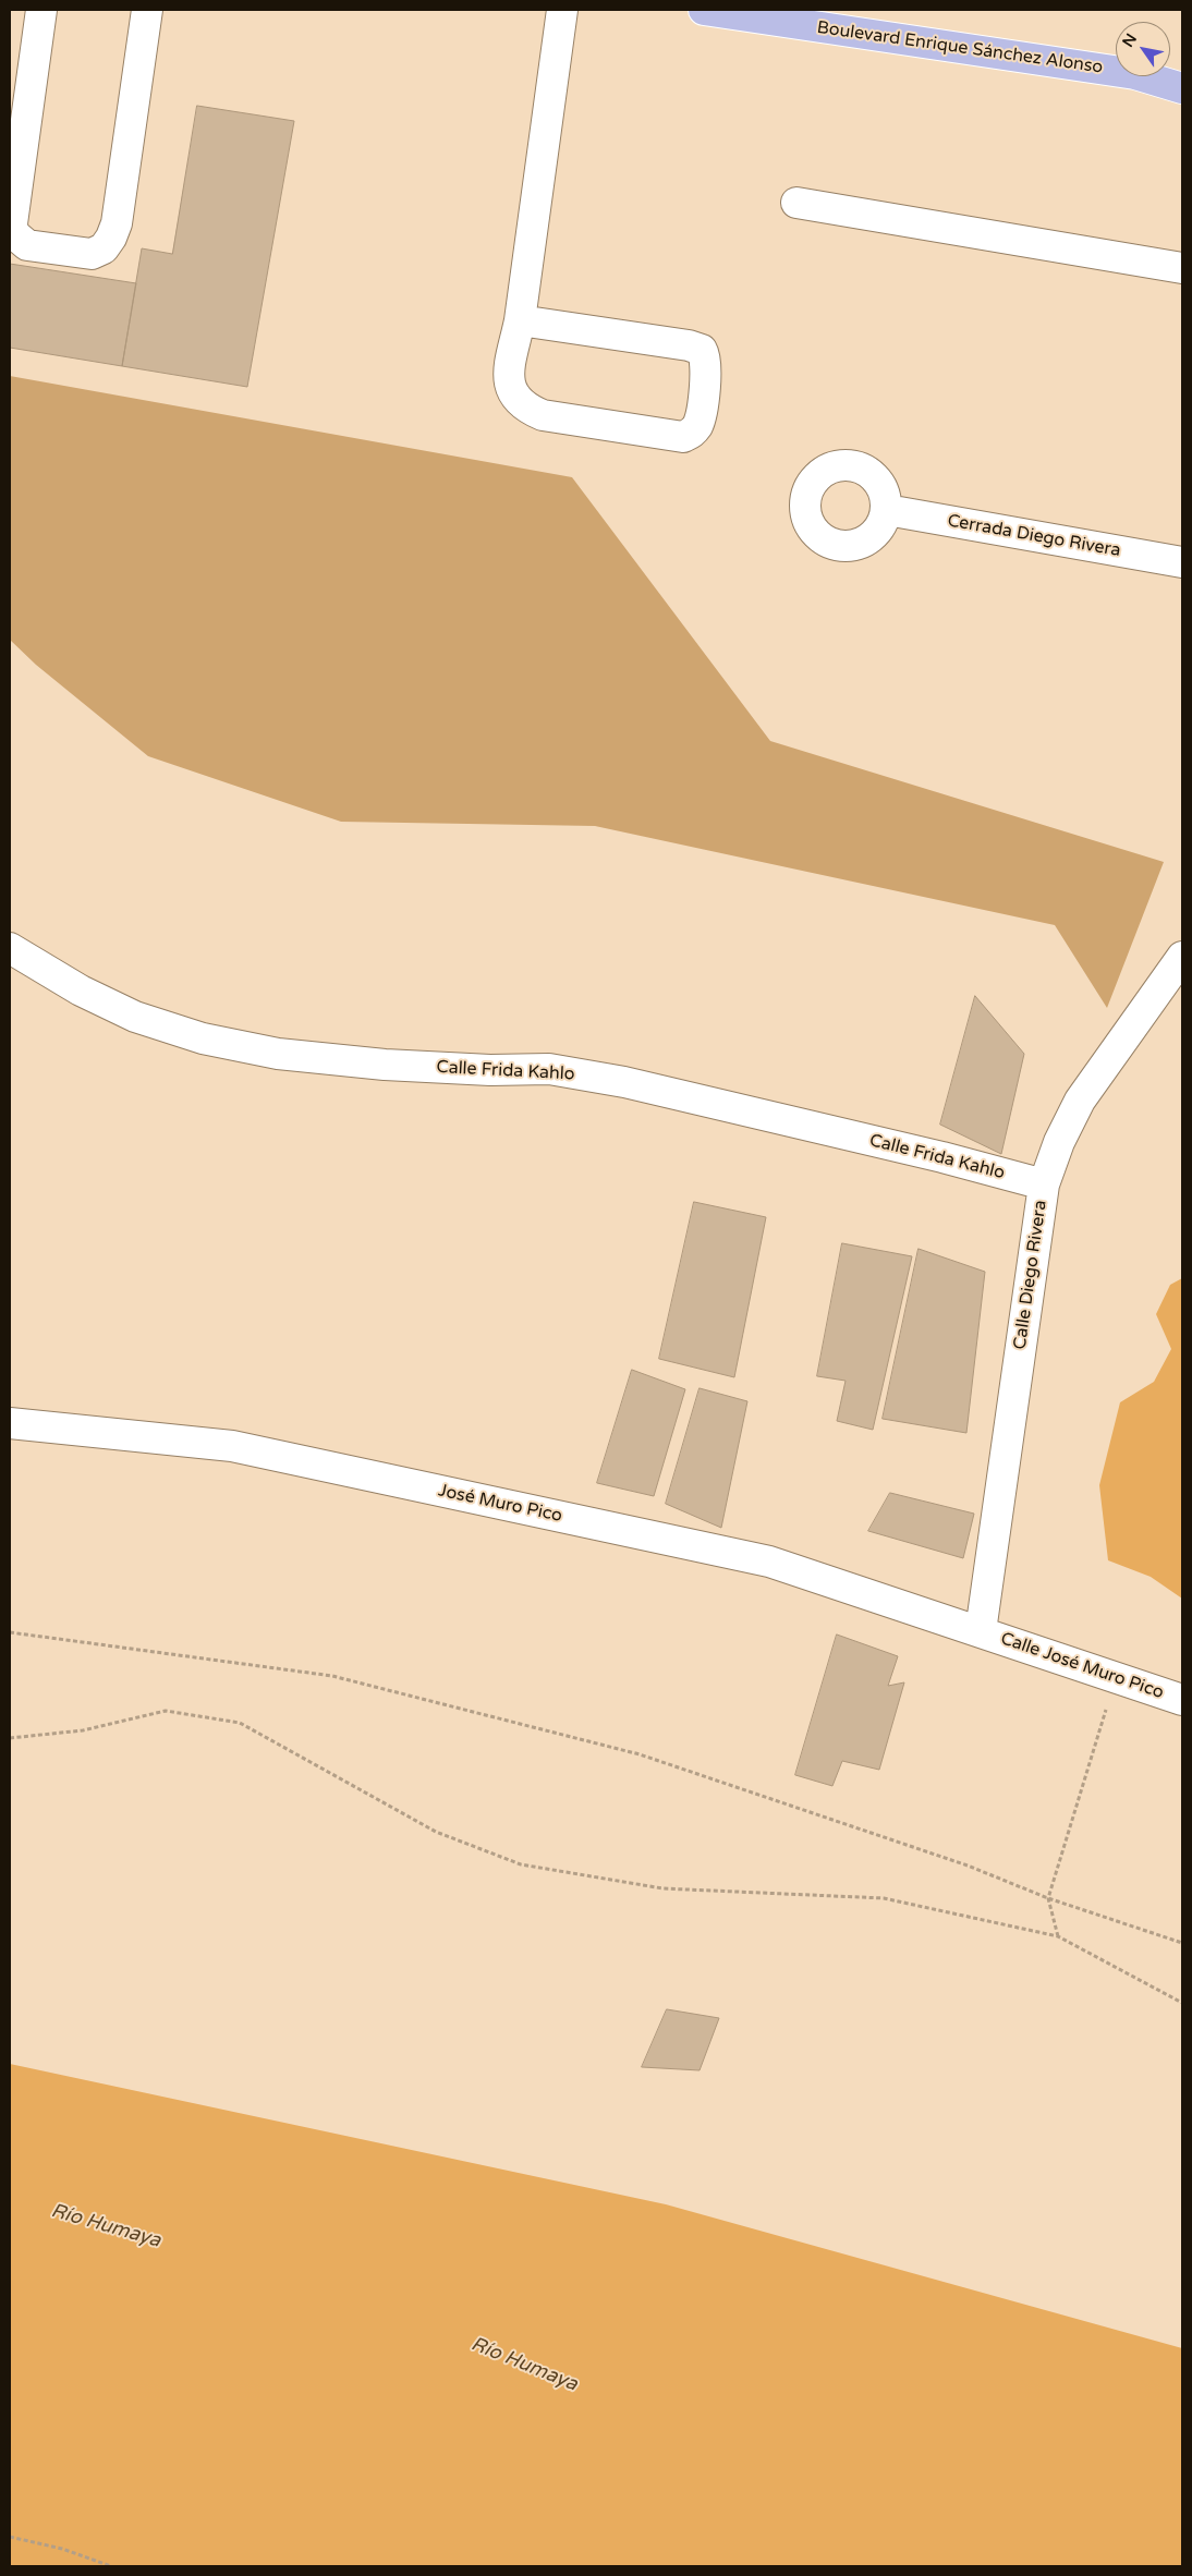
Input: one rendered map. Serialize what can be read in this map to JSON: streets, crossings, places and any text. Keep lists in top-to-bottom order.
{
  "streets": {
    "main road": ["Boulevard Enrique Sánchez Alonso"],
    "street": [
      "Cerrada Diego Rivera",
      "Calle Frida Kahlo",
      "Calle Diego Rivera",
      "José Muro Pico",
      "Calle José Muro Pico"
    ]
  },
  "crossings": [
    ["Calle Frida Kahlo", "Calle Diego Rivera"],
    ["Calle Diego Rivera", "José Muro Pico"],
    ["Calle Diego Rivera", "Calle José Muro Pico"],
    ["José Muro Pico", "Calle José Muro Pico"]
  ],
  "water": ["Río Humaya"],
  "north": "top left"
}
